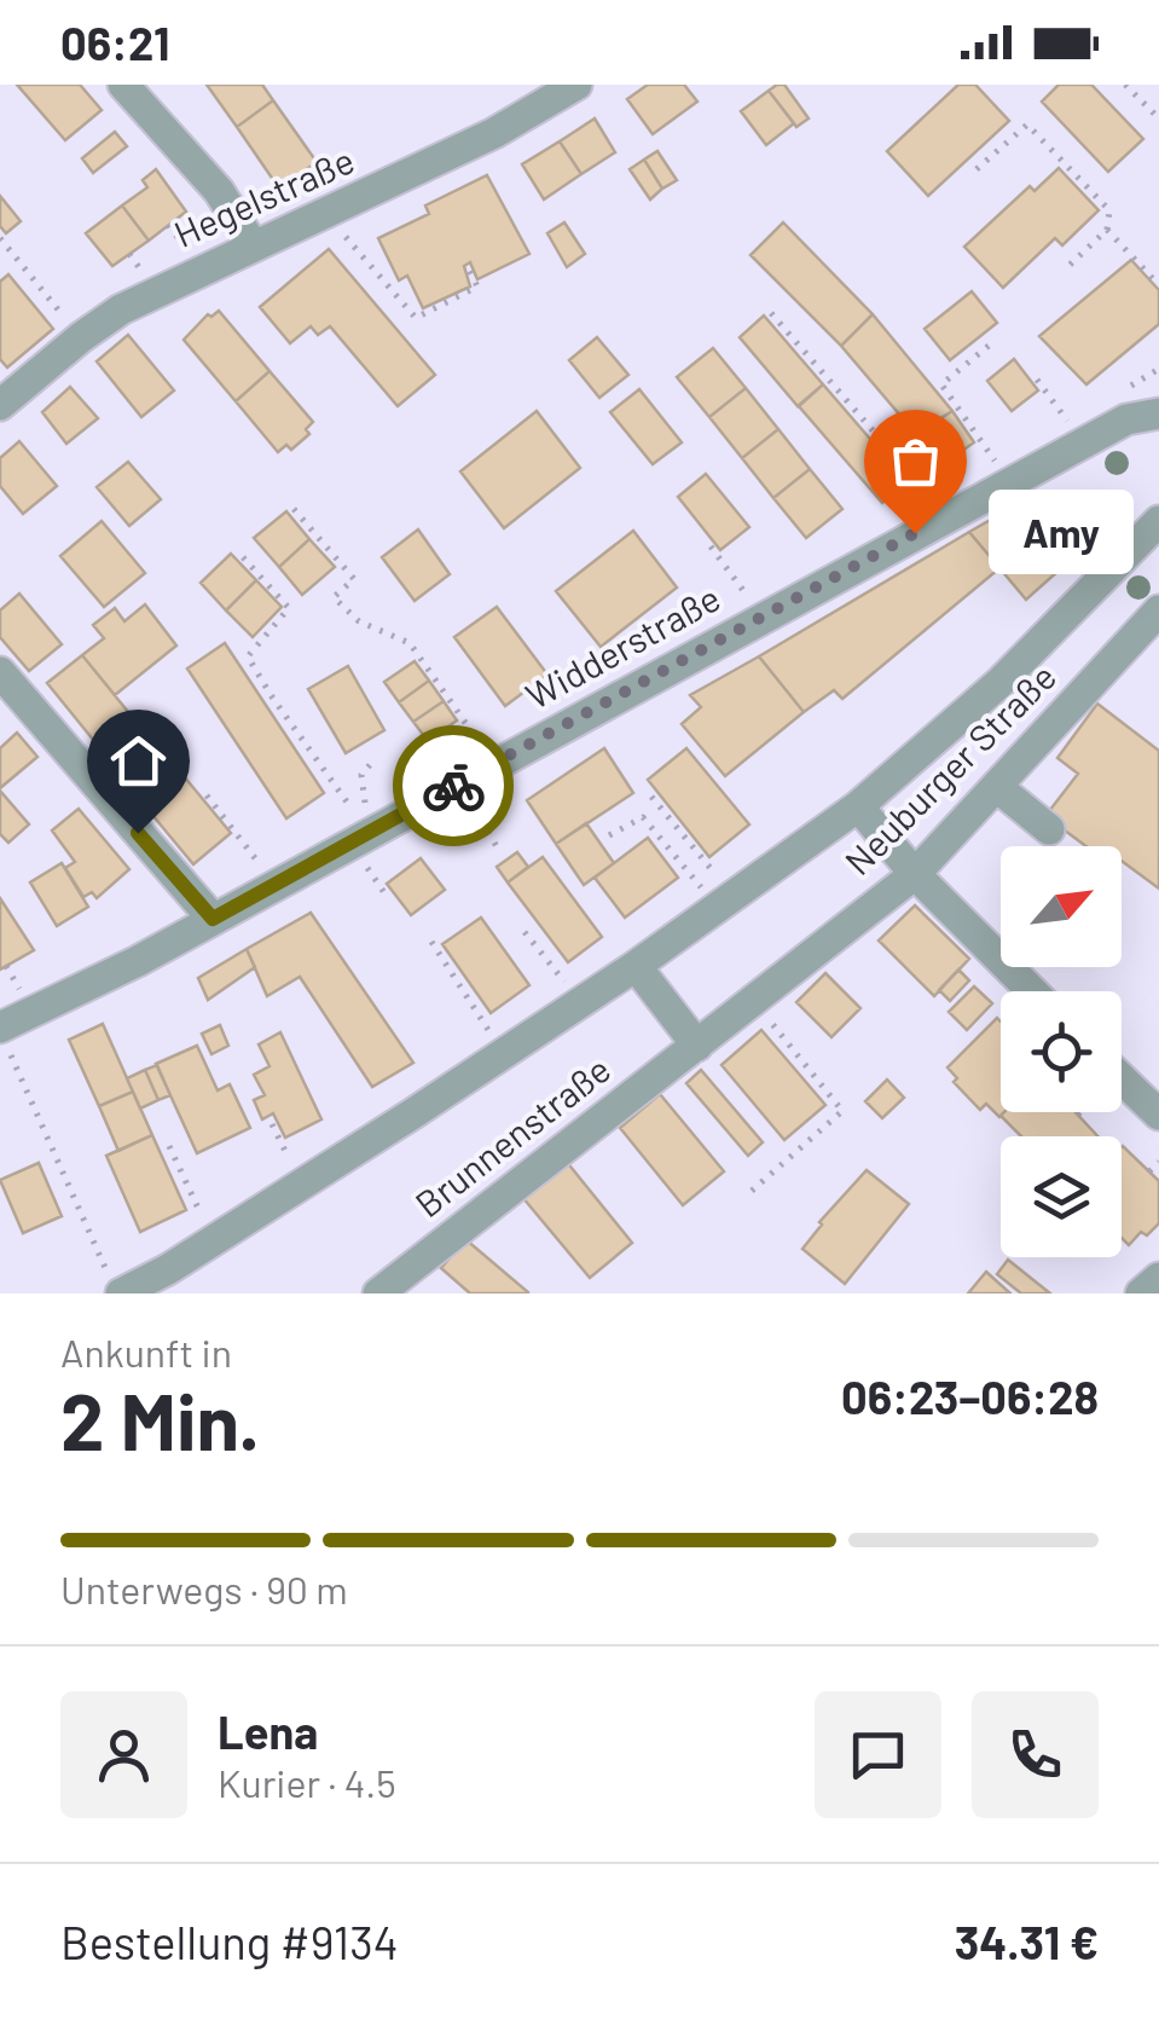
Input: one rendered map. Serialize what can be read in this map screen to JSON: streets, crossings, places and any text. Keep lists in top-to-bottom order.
{
  "streets": {
    "street": [
      "Hegelstraße",
      "Widderstraße",
      "Neuburger Straße",
      "Brunnenstraße"
    ]
  },
  "crossings": [
    ["Neuburger Straße", "Brunnenstraße"]
  ],
  "places": ["Amy"],
  "north": "top right",
  "page": {
    "status": "06:21",
    "bubble": "Amy",
    "heading": ["2 Min.", "Ankunft in", "06:23–06:28"],
    "panel": [
      "Lena",
      "Kurier · 4.5",
      "Bestellung #9134",
      "34.31 €"
    ],
    "bar": "Unterwegs · 90 m"
  }
}
